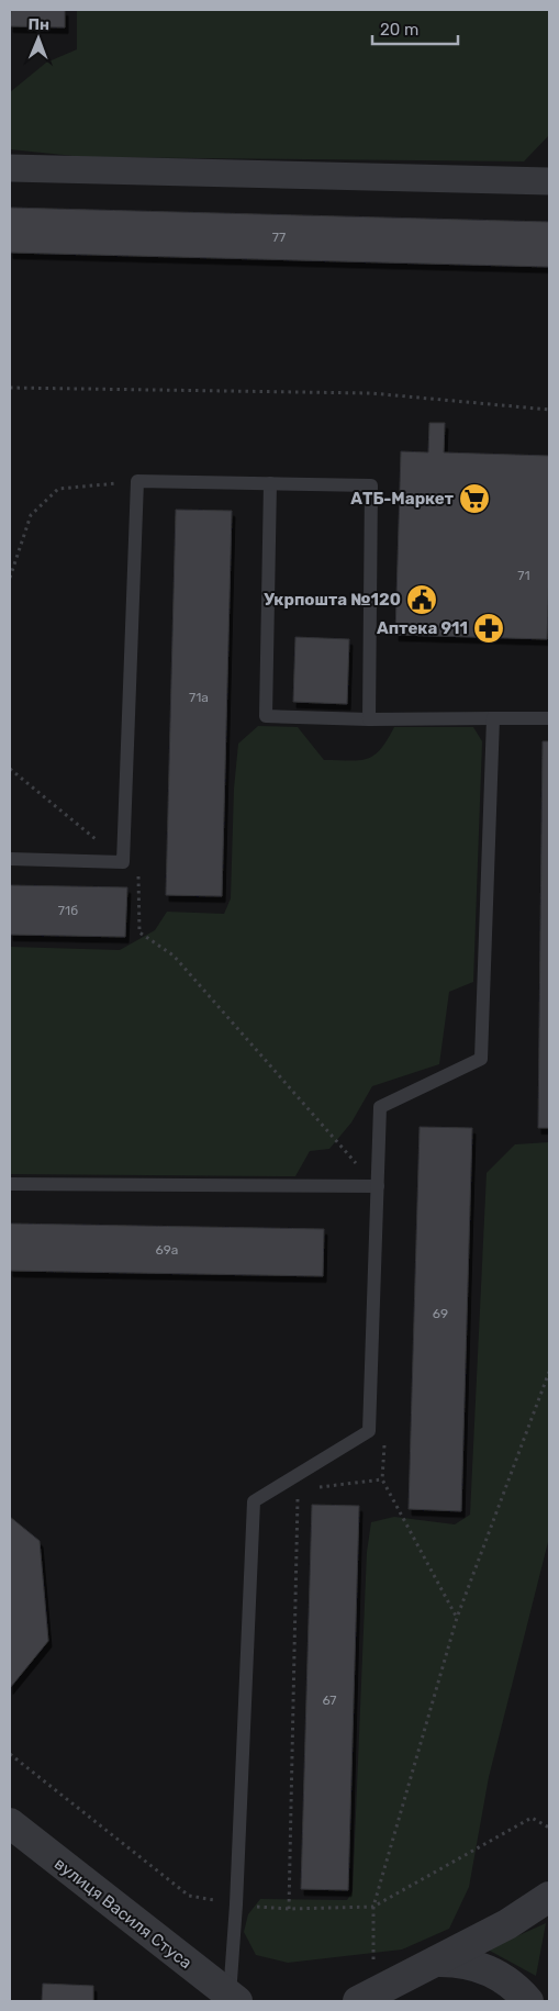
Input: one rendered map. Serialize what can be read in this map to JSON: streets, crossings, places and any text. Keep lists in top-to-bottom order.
{
  "streets": {
    "street": ["вулиця Василя Стуса"]
  },
  "places": {
    "supermarket": ["АТБ-Маркет"],
    "public building": ["Укрпошта №120"],
    "pharmacy": ["Аптека 911"]
  },
  "house_numbers": [
    "77",
    "71",
    "71а",
    "71б",
    "69а",
    "69",
    "67"
  ],
  "scale_bar": "20 m",
  "north": "top"
}
